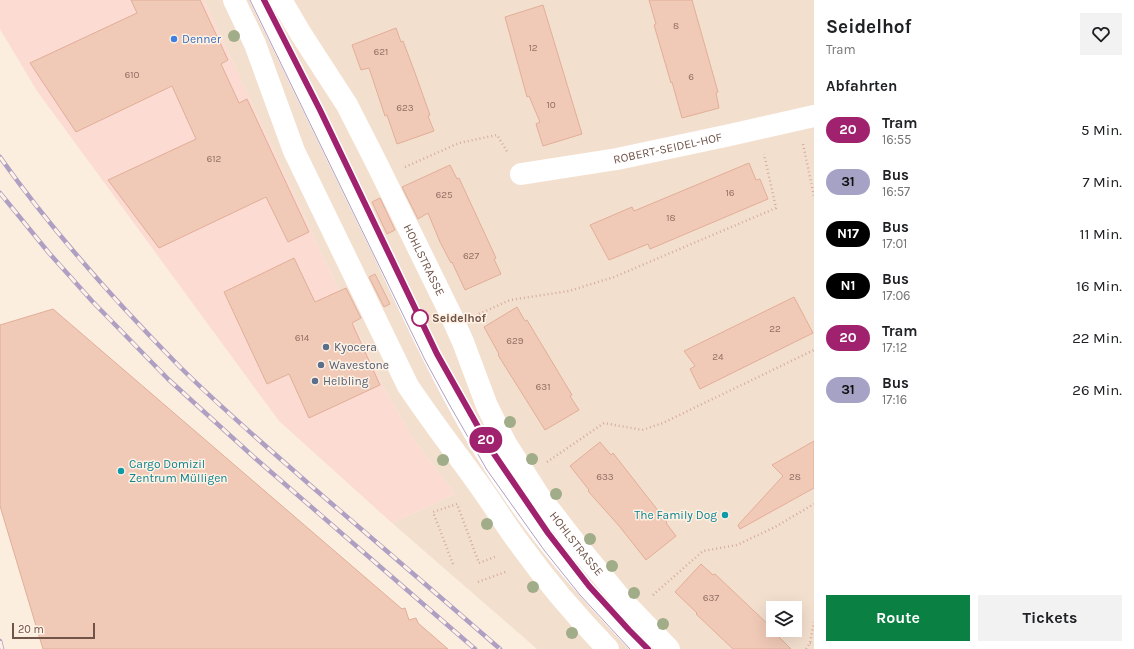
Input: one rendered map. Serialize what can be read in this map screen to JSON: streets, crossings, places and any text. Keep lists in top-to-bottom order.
{
  "streets": {
    "street": ["ROBERT-SEIDEL-HOF", "HOHLSTRASSE"]
  },
  "places": [
    "Denner",
    "Seidelhof",
    "Kyocera",
    "Wavestone",
    "Helbling",
    "Cargo Domizil Zentrum Mülligen",
    "The Family Dog"
  ],
  "lines": ["tram line 20"],
  "house_numbers": [
    "8",
    "12",
    "621",
    "610",
    "6",
    "10",
    "623",
    "612",
    "16",
    "625",
    "18",
    "627",
    "22",
    "614",
    "629",
    "24",
    "631",
    "633",
    "28",
    "637"
  ],
  "scale_bar": "20 m",
  "page": {
    "on_map": "20",
    "heading": [
      ["Seidelhof", "Tram"],
      "Abfahrten"
    ],
    "list": [
      {
        "mark": "20",
        "name": "Tram",
        "note": "16:55",
        "value": "5 Min."
      },
      {
        "mark": "31",
        "name": "Bus",
        "note": "16:57",
        "value": "7 Min."
      },
      {
        "mark": "N17",
        "name": "Bus",
        "note": "17:01",
        "value": "11 Min."
      },
      {
        "mark": "N1",
        "name": "Bus",
        "note": "17:06",
        "value": "16 Min."
      },
      {
        "mark": "20",
        "name": "Tram",
        "note": "17:12",
        "value": "22 Min."
      },
      {
        "mark": "31",
        "name": "Bus",
        "note": "17:16",
        "value": "26 Min."
      }
    ],
    "buttons": ["Route", "Tickets"],
    "scale": "20 m"
  }
}
